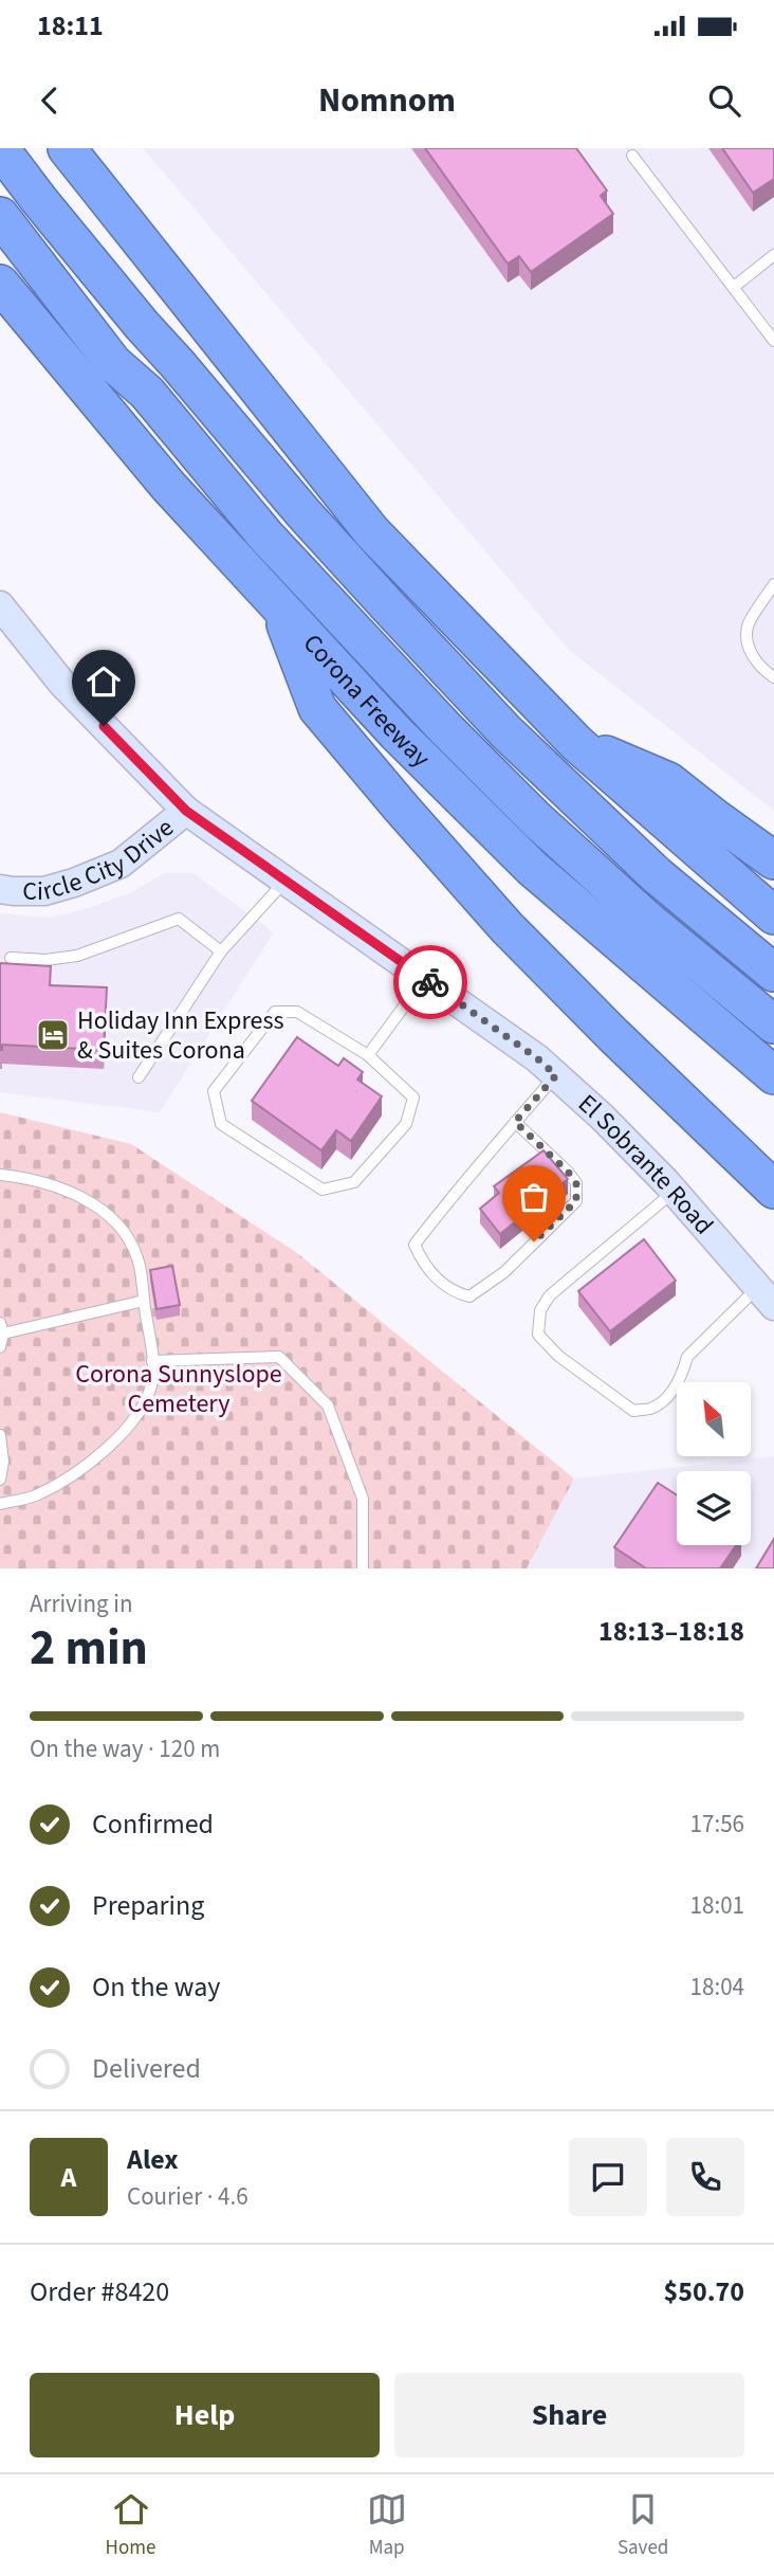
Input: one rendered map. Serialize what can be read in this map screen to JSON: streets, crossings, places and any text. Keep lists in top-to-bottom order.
{
  "streets": {
    "highway": ["Corona Freeway"],
    "street": ["Circle City Drive", "El Sobrante Road"]
  },
  "crossings": [
    ["Circle City Drive", "El Sobrante Road"]
  ],
  "parks": ["Corona Sunnyslope Cemetery"],
  "places": {
    "hotel": ["Holiday Inn Express & Suites Corona"]
  },
  "north": "top left",
  "page": {
    "status": "18:11",
    "header": "Nomnom",
    "heading": ["2 min", "Arriving in", "18:13–18:18"],
    "panel": [
      "Alex",
      "Courier · 4.6",
      "Order #8420",
      "$50.70"
    ],
    "bar": "On the way · 120 m",
    "list": [
      ["Confirmed", "17:56"],
      ["Preparing", "18:01"],
      ["On the way", "18:04"],
      "Delivered"
    ],
    "round": "A",
    "buttons": ["Help", "Share"],
    "tabs": ["Home", "Map", "Saved"]
  }
}
